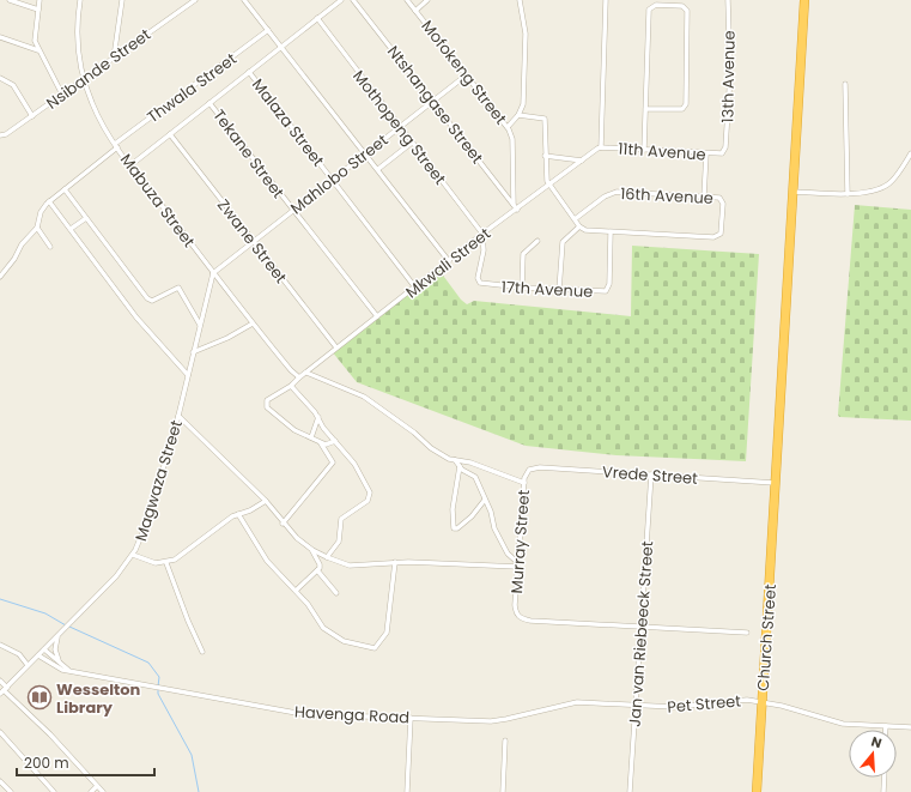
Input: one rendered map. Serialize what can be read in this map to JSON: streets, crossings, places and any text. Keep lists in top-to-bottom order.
{
  "streets": {
    "highway": ["Church Street"],
    "street": [
      "Nsibande Street",
      "Mofokeng Street",
      "13th Avenue",
      "Thwala Street",
      "Ntshangase Street",
      "Malaza Street",
      "Mothopeng Street",
      "11th Avenue",
      "Tekane Street",
      "Mahlobo Street",
      "16th Avenue",
      "Mabuza Street",
      "Zwane Street",
      "Mkwali Street",
      "17th Avenue",
      "Vrede Street",
      "Magwaza Street",
      "Murray Street",
      "Jan van Riebeeck Street",
      "Pet Street",
      "Havenga Road"
    ]
  },
  "crossings": [
    ["Nsibande Street", "Mabuza Street"],
    ["Mofokeng Street", "Ntshangase Street"],
    ["Mofokeng Street", "Mahlobo Street"],
    ["Mofokeng Street", "Mkwali Street"],
    ["13th Avenue", "11th Avenue"],
    ["Thwala Street", "Mabuza Street"],
    ["Ntshangase Street", "Mahlobo Street"],
    ["Ntshangase Street", "Mkwali Street"],
    ["Malaza Street", "Mahlobo Street"],
    ["Malaza Street", "Mkwali Street"],
    ["Mothopeng Street", "Mahlobo Street"],
    ["Mothopeng Street", "Mkwali Street"],
    ["Mothopeng Street", "17th Avenue"],
    ["11th Avenue", "Mkwali Street"],
    ["Tekane Street", "Mahlobo Street"],
    ["Tekane Street", "Mkwali Street"],
    ["Mahlobo Street", "Mabuza Street"],
    ["Mahlobo Street", "Zwane Street"],
    ["Mahlobo Street", "Magwaza Street"],
    ["16th Avenue", "17th Avenue"],
    ["Mabuza Street", "Mkwali Street"],
    ["Mabuza Street", "Magwaza Street"],
    ["Zwane Street", "Mkwali Street"],
    ["Mkwali Street", "17th Avenue"],
    ["Vrede Street", "Murray Street"],
    ["Vrede Street", "Jan van Riebeeck Street"],
    ["Vrede Street", "Church Street"],
    ["Magwaza Street", "Havenga Road"],
    ["Murray Street", "Jan van Riebeeck Street"],
    ["Jan van Riebeeck Street", "Pet Street"],
    ["Jan van Riebeeck Street", "Havenga Road"],
    ["Church Street", "Pet Street"],
    ["Pet Street", "Havenga Road"]
  ],
  "places": {
    "library": ["Wesselton Library"]
  },
  "scale_bar": "200 m",
  "north": "top"
}
